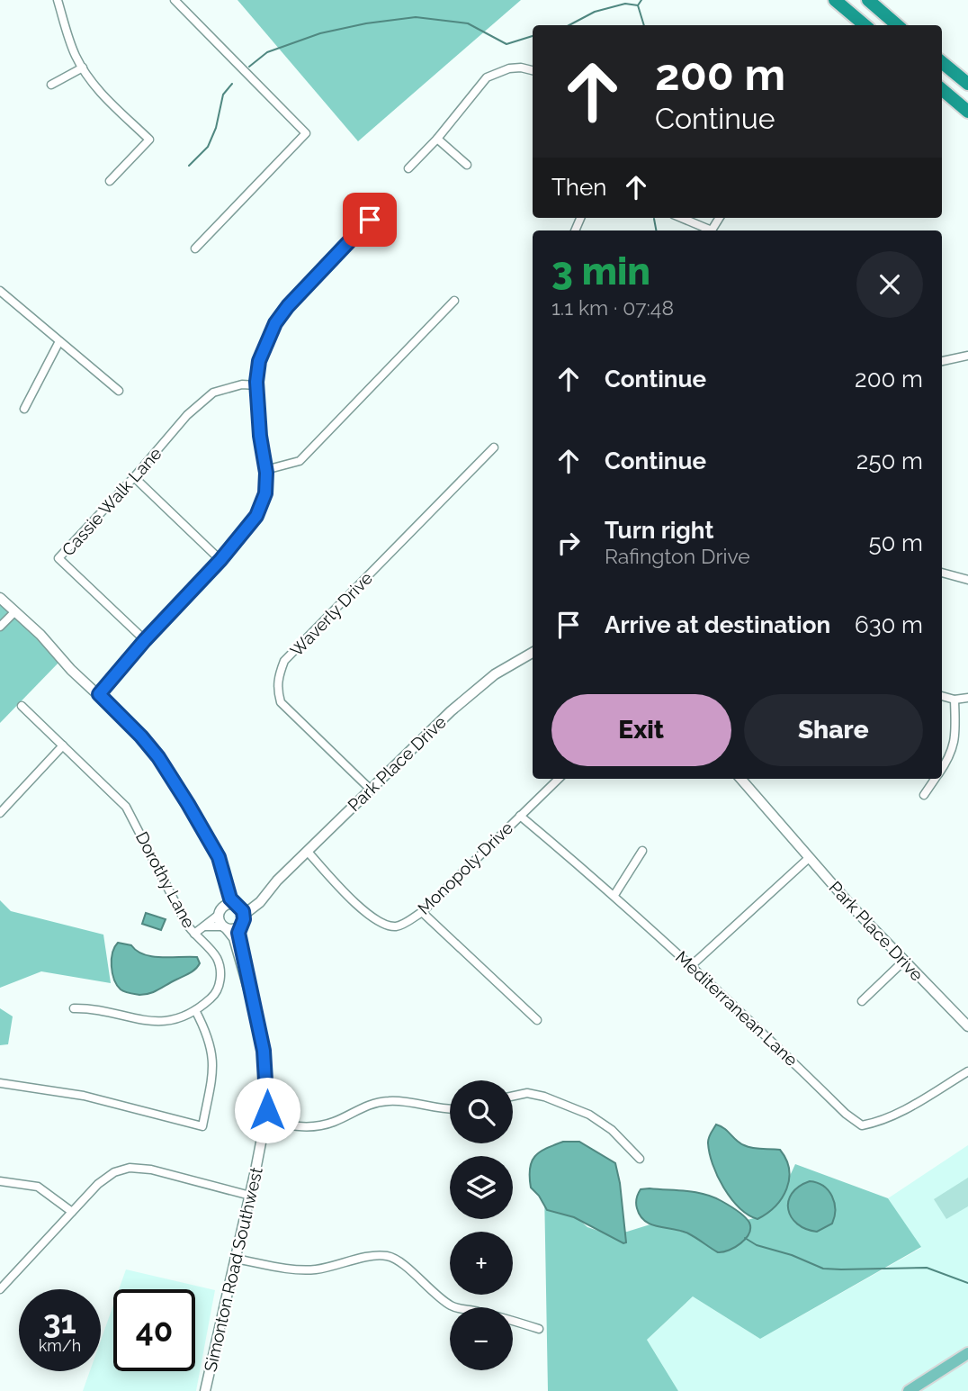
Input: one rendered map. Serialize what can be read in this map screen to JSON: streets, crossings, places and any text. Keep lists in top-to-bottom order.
{
  "streets": {
    "street": [
      "Cassie Walk Lane",
      "Waverly Drive",
      "Park Place Drive",
      "Monopoly Drive",
      "Dorothy Lane",
      "Mediterranean Lane",
      "Simonton Road Southwest"
    ]
  },
  "crossings": [
    ["Waverly Drive", "Park Place Drive"],
    ["Park Place Drive", "Monopoly Drive"],
    ["Park Place Drive", "Simonton Road Southwest"],
    ["Monopoly Drive", "Mediterranean Lane"]
  ],
  "page": {
    "turn": ["200 m", "Continue"],
    "then": "Then",
    "heading": ["3 min", "1.1 km · 07:48"],
    "list": [
      {
        "name": "Continue",
        "value": "200 m"
      },
      {
        "name": "Continue",
        "value": "250 m"
      },
      {
        "name": "Turn right",
        "note": "Rafington Drive",
        "value": "50 m"
      },
      {
        "name": "Arrive at destination",
        "value": "630 m"
      }
    ],
    "buttons": ["Exit", "Share"],
    "map_buttons": ["+", "−"],
    "speed": "31 km/h",
    "limit": "40"
  }
}
